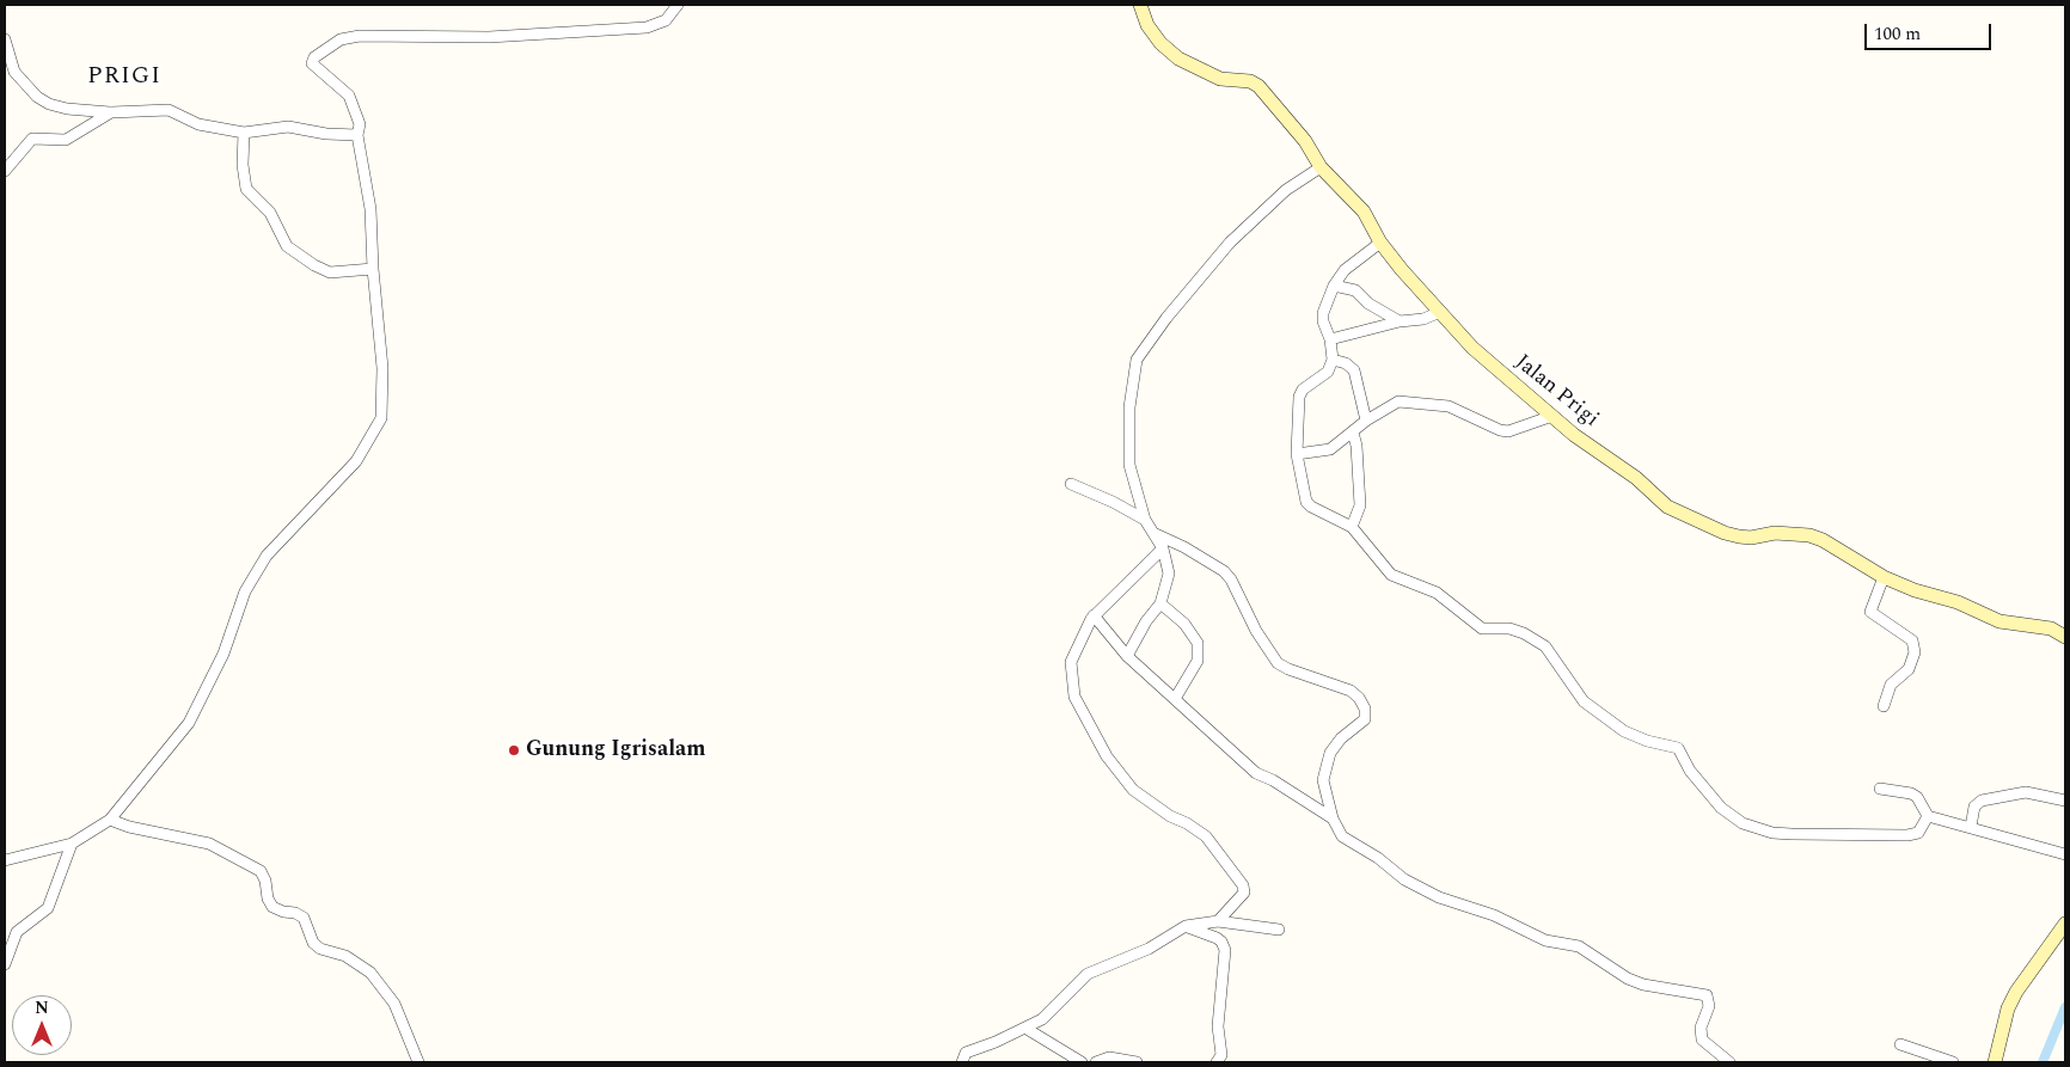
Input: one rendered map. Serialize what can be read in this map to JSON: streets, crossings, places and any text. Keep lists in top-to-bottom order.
{
  "streets": {
    "street": ["Jalan Prigi"]
  },
  "districts": ["PRIGI"],
  "places": ["Gunung Igrisalam"],
  "scale_bar": "100 m",
  "north": "top"
}
